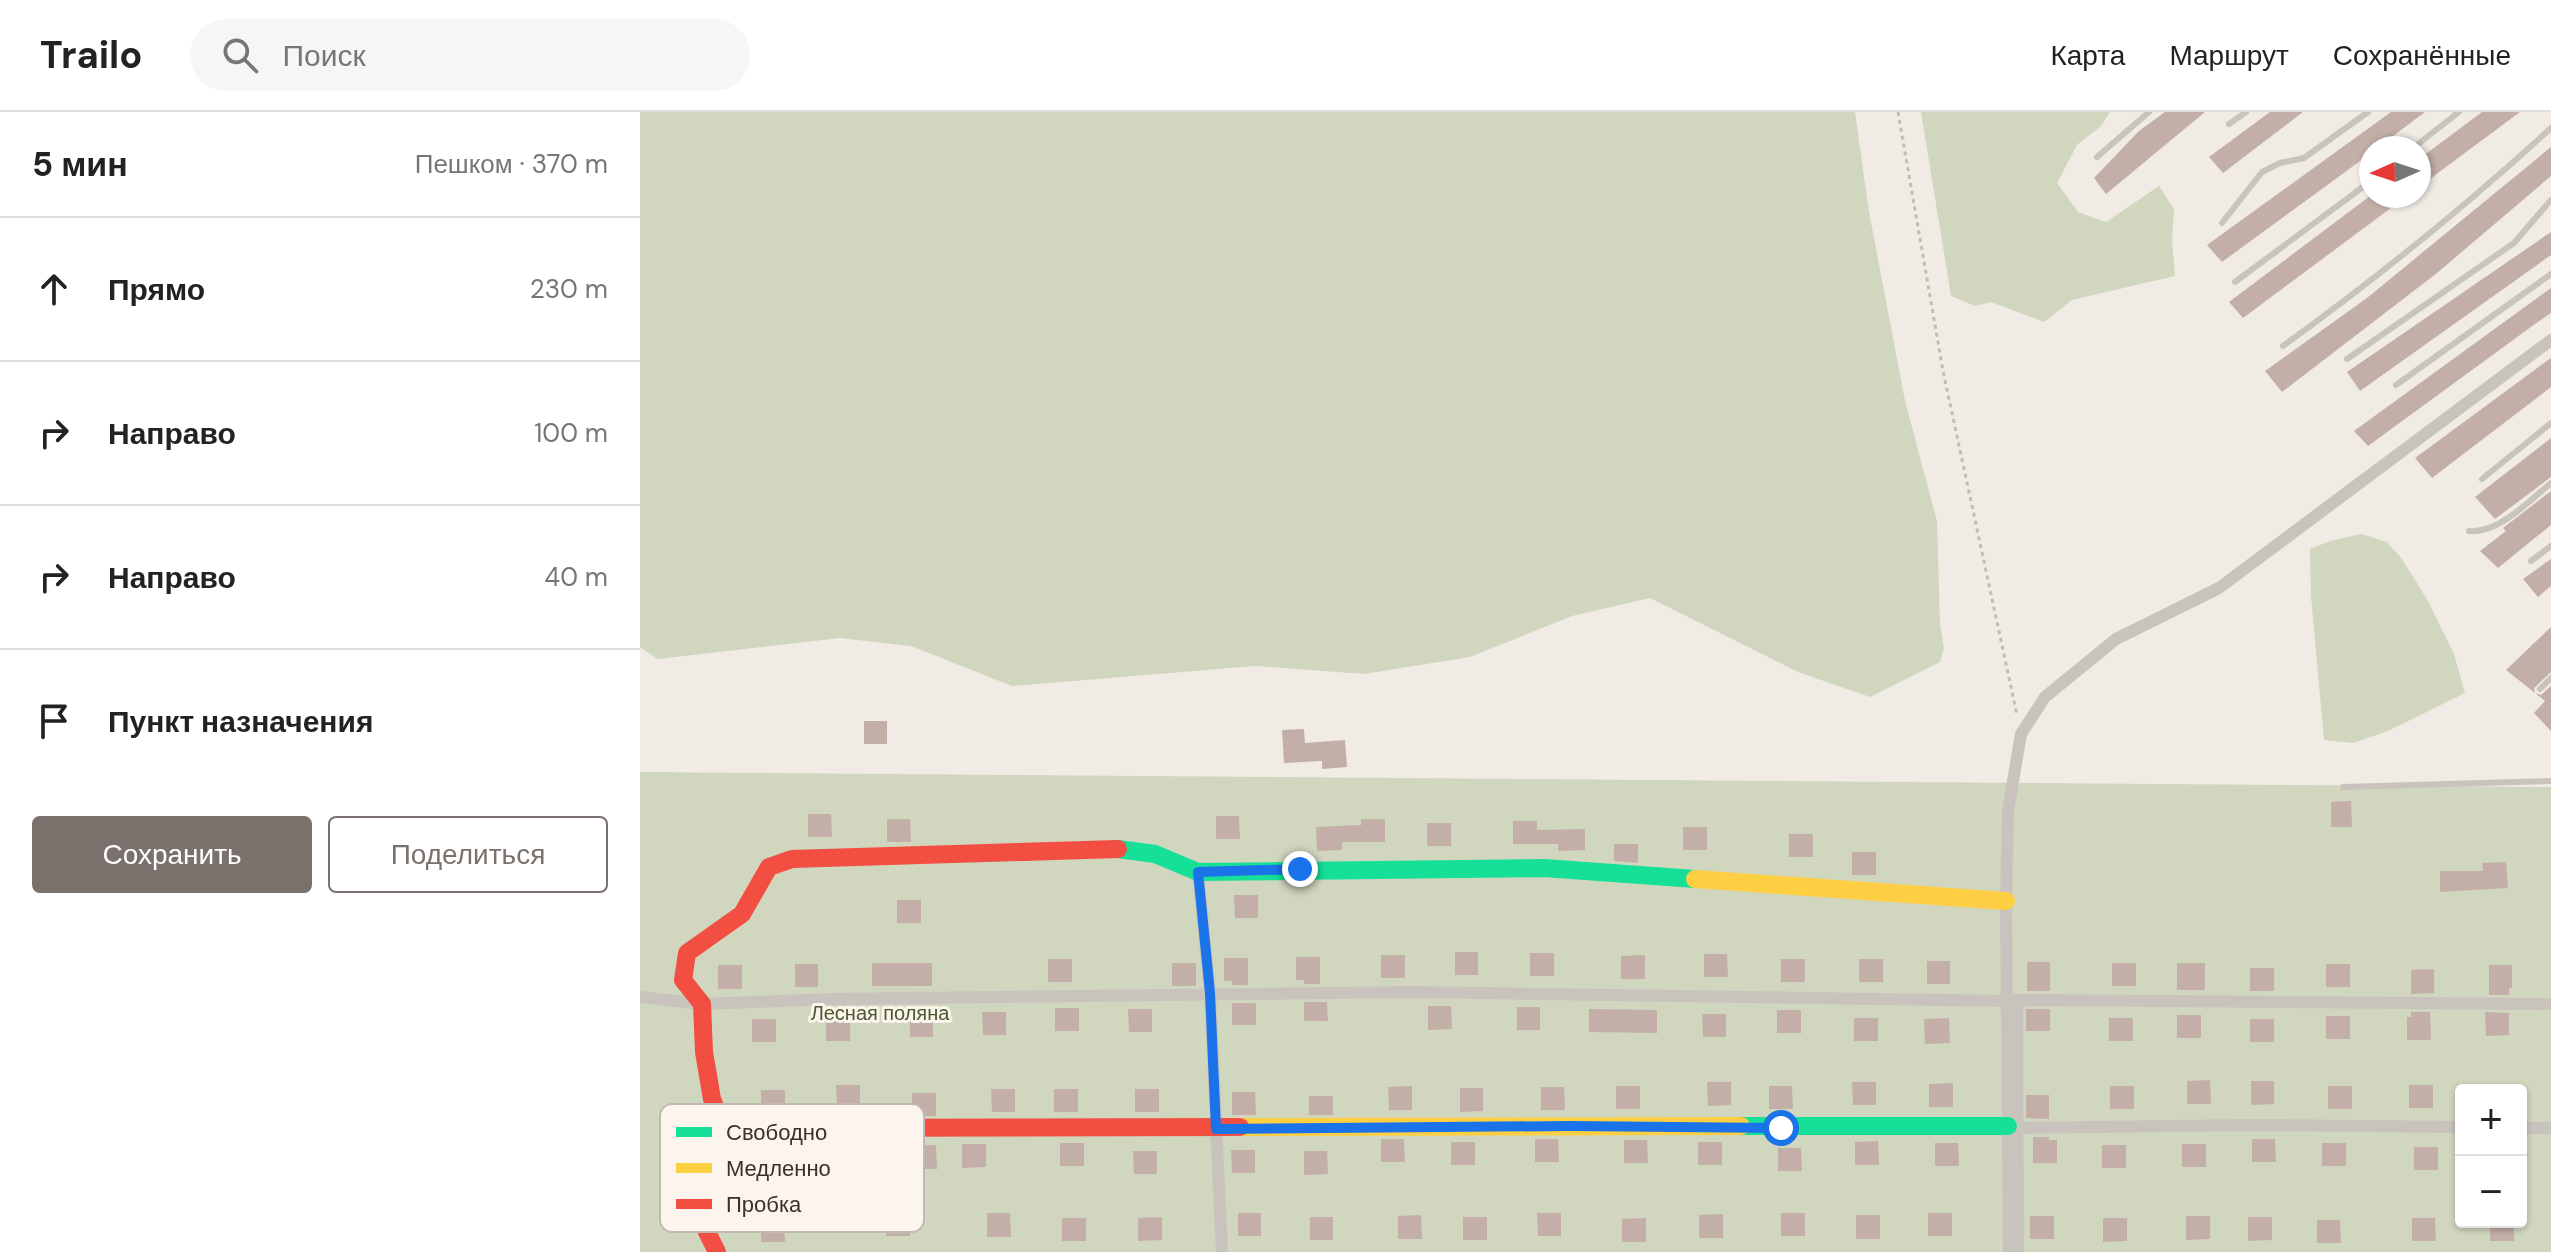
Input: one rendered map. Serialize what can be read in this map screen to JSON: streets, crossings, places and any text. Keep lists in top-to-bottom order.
{
  "parks": ["Лесная поляна"],
  "legend": ["Свободно", "Медленно", "Пробка"],
  "north": "left",
  "page": {
    "header": "Trailo",
    "search": "Поиск",
    "nav": ["Карта", "Маршрут", "Сохранённые"],
    "heading": ["5 мин", "Пешком · 370 m"],
    "list": [
      ["Прямо", "230 m"],
      ["Направо", "100 m"],
      ["Направо", "40 m"],
      "Пункт назначения"
    ],
    "buttons": ["Сохранить", "Поделиться"],
    "map_buttons": ["+", "−"]
  }
}
